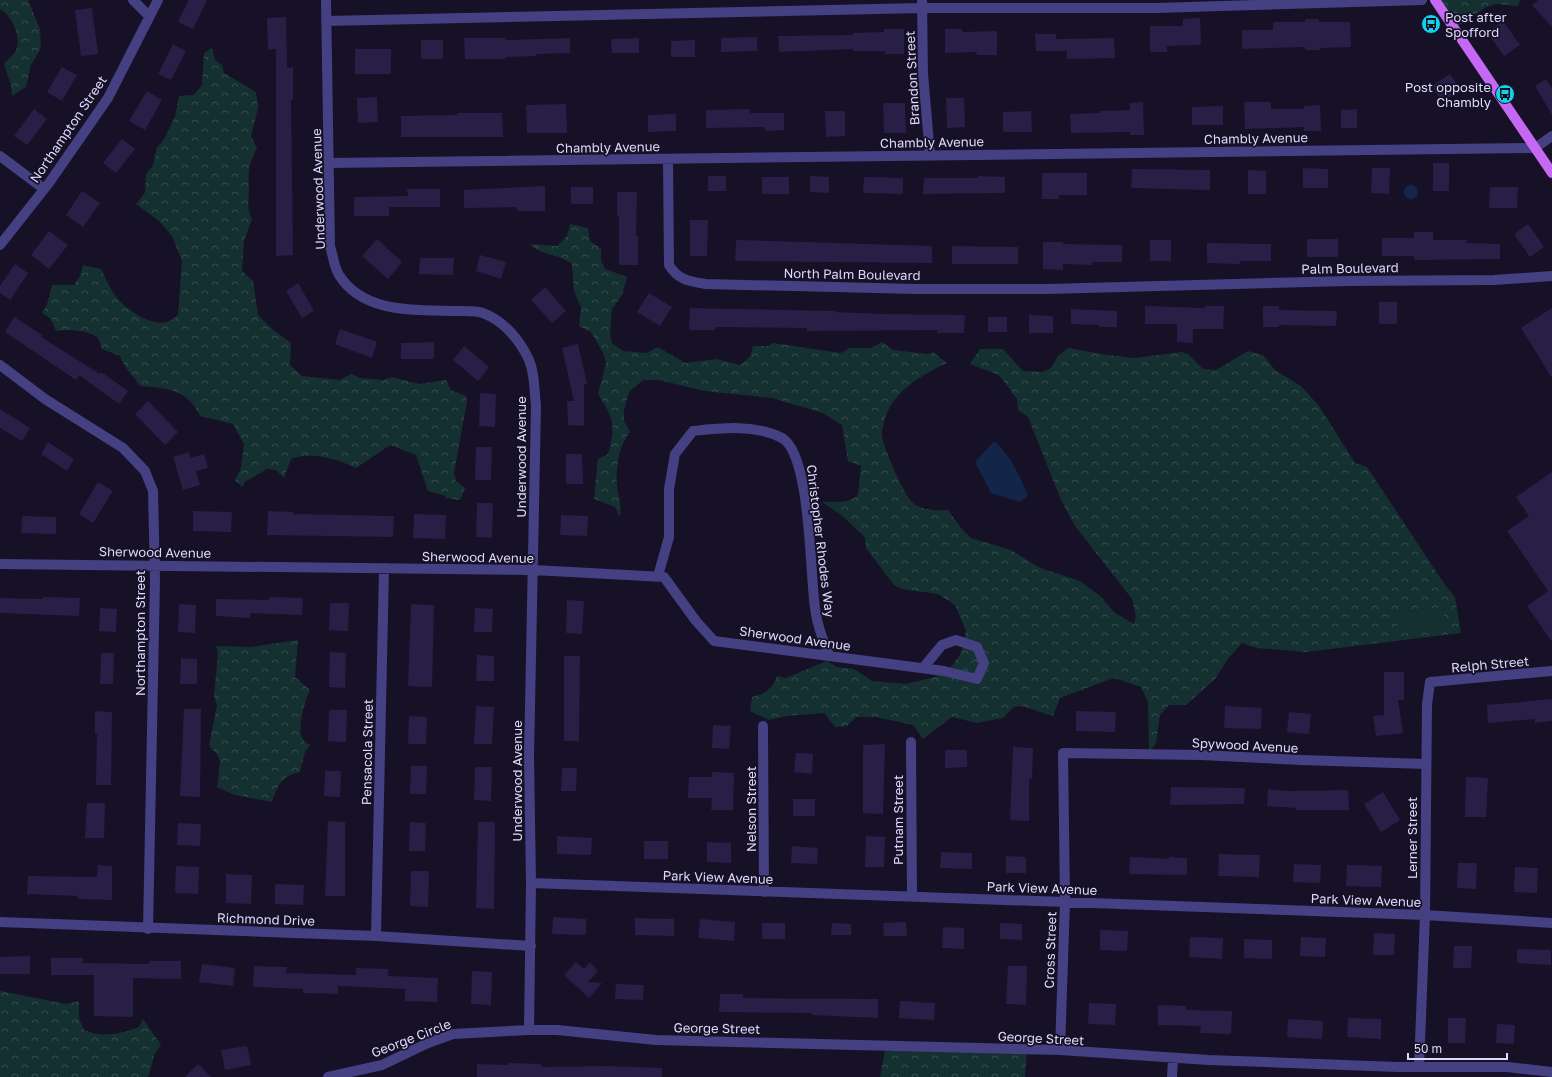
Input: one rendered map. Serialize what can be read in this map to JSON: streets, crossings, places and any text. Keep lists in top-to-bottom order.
{
  "streets": {
    "street": [
      "Brandon Street",
      "Northampton Street",
      "Chambly Avenue",
      "Underwood Avenue",
      "Palm Boulevard",
      "North Palm Boulevard",
      "Christopher Rhodes Way",
      "Sherwood Avenue",
      "Relph Street",
      "Spywood Avenue",
      "Pensacola Street",
      "Nelson Street",
      "Putnam Street",
      "Lerner Street",
      "Park View Avenue",
      "Richmond Drive",
      "Cross Street",
      "George Street",
      "George Circle"
    ]
  },
  "crossings": [
    ["Brandon Street", "Chambly Avenue"],
    ["Northampton Street", "Sherwood Avenue"],
    ["Northampton Street", "Richmond Drive"],
    ["Chambly Avenue", "Underwood Avenue"],
    ["Chambly Avenue", "North Palm Boulevard"],
    ["Underwood Avenue", "Sherwood Avenue"],
    ["Underwood Avenue", "Park View Avenue"],
    ["Underwood Avenue", "Richmond Drive"],
    ["Underwood Avenue", "George Street"],
    ["Underwood Avenue", "George Circle"],
    ["Palm Boulevard", "North Palm Boulevard"],
    ["Christopher Rhodes Way", "Sherwood Avenue"],
    ["Sherwood Avenue", "Pensacola Street"],
    ["Relph Street", "Lerner Street"],
    ["Spywood Avenue", "Lerner Street"],
    ["Spywood Avenue", "Cross Street"],
    ["Pensacola Street", "Richmond Drive"],
    ["Nelson Street", "Park View Avenue"],
    ["Putnam Street", "Park View Avenue"],
    ["Lerner Street", "Park View Avenue"],
    ["Lerner Street", "George Street"],
    ["Park View Avenue", "Cross Street"],
    ["Cross Street", "George Street"],
    ["George Street", "George Circle"]
  ],
  "places": {
    "bus stop": ["Post after Spofford", "Post opposite Chambly"]
  },
  "scale_bar": "50 m"
}
